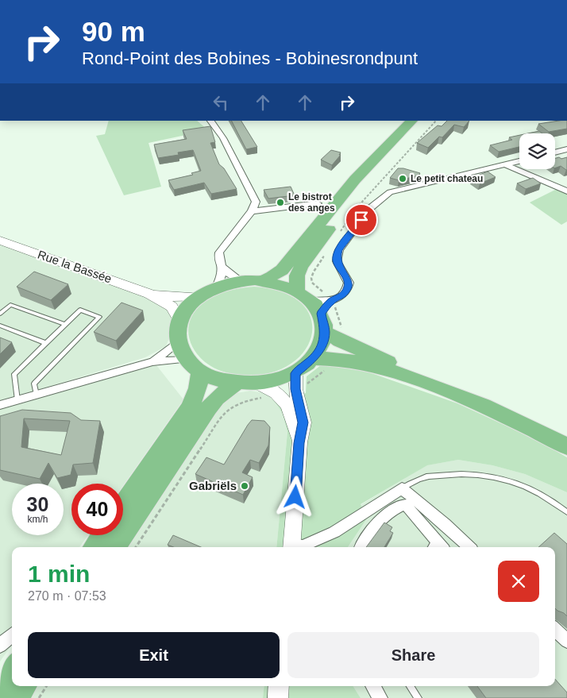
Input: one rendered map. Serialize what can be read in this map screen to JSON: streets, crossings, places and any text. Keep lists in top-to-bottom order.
{
  "streets": {
    "main road": ["Rue la Bassée"]
  },
  "places": ["Le petit chateau", "Le bistrot des anges", "Gabriëls"],
  "page": {
    "turn": ["90 m", "Rond-Point des Bobines - Bobinesrondpunt"],
    "speed": "30 km/h",
    "limit": "40",
    "heading": ["1 min", "270 m · 07:53"],
    "buttons": ["Exit", "Share"]
  }
}
